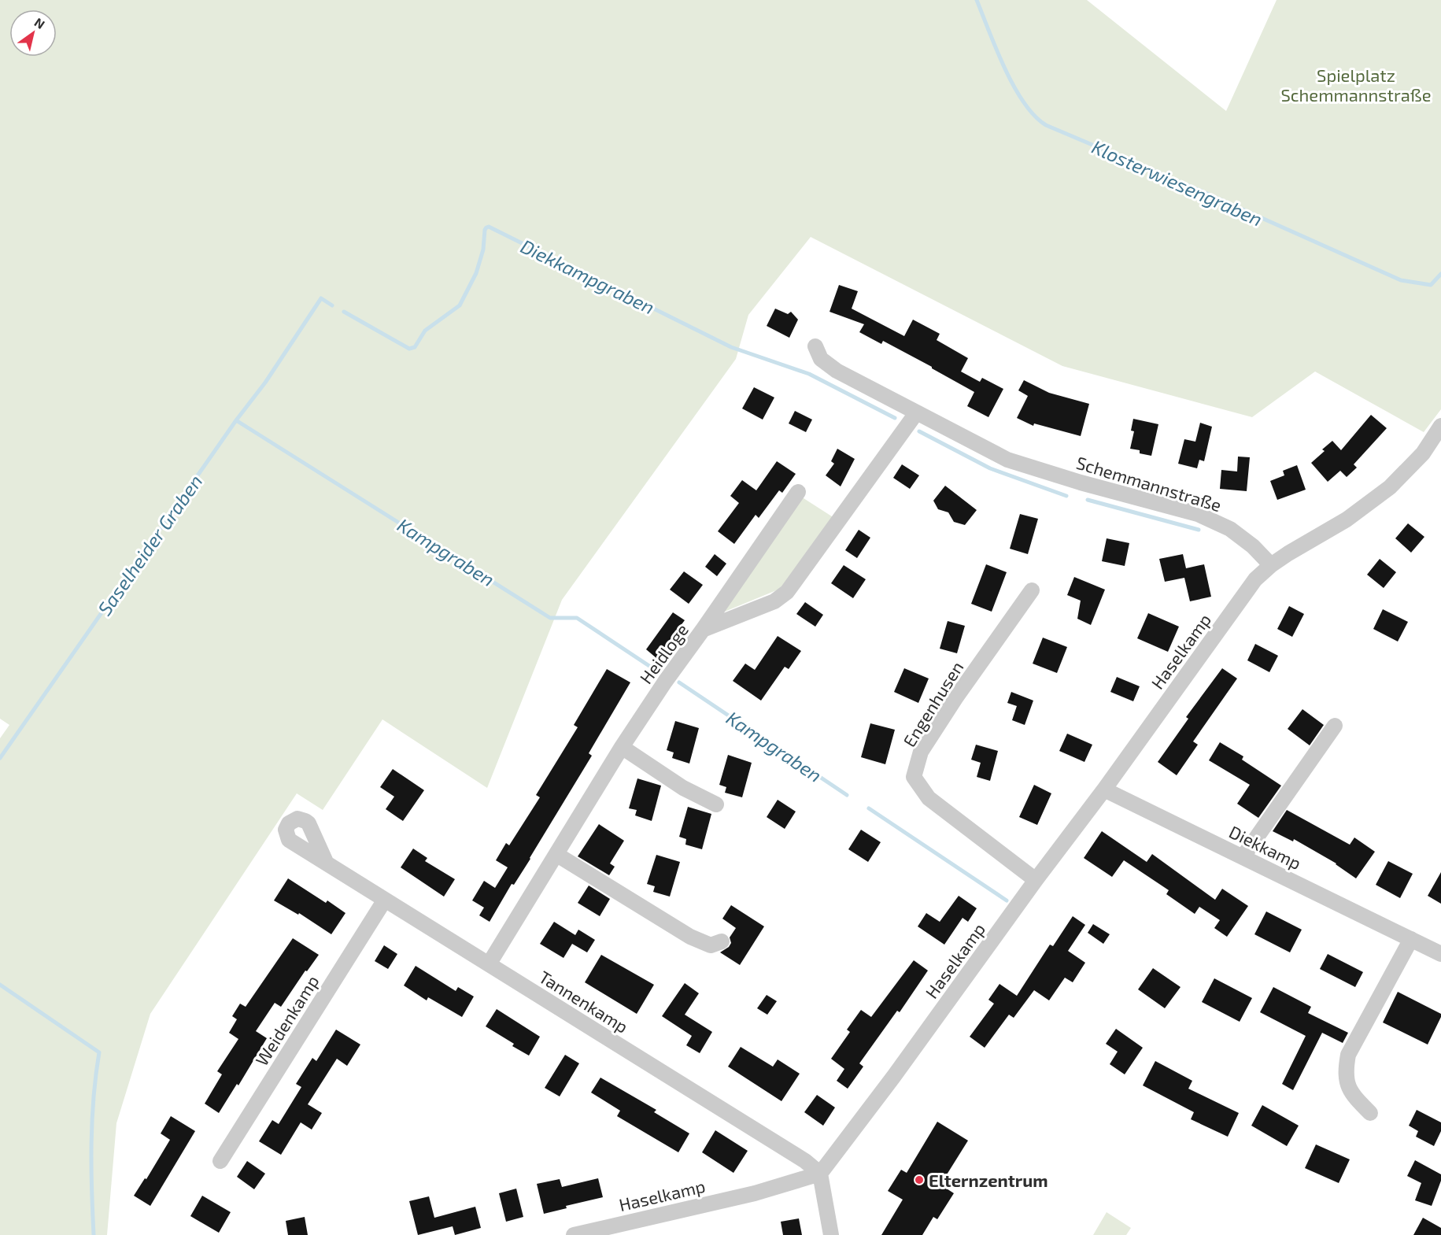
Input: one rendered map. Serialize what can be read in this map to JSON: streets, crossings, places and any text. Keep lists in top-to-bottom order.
{
  "streets": {
    "street": [
      "Schemmannstraße",
      "Haselkamp",
      "Heidloge",
      "Engenhusen",
      "Diekkamp",
      "Tannenkamp",
      "Weidenkamp"
    ]
  },
  "crossings": [
    ["Schemmannstraße", "Haselkamp"],
    ["Schemmannstraße", "Heidloge"],
    ["Haselkamp", "Engenhusen"],
    ["Haselkamp", "Diekkamp"],
    ["Haselkamp", "Tannenkamp"],
    ["Heidloge", "Tannenkamp"],
    ["Tannenkamp", "Weidenkamp"]
  ],
  "water": [
    "Klosterwiesengraben",
    "Diekkampgraben",
    "Saselheider Graben",
    "Kampgraben"
  ],
  "parks": ["Spielplatz Schemmannstraße"],
  "places": ["Elternzentrum"],
  "north": "top right"
}
